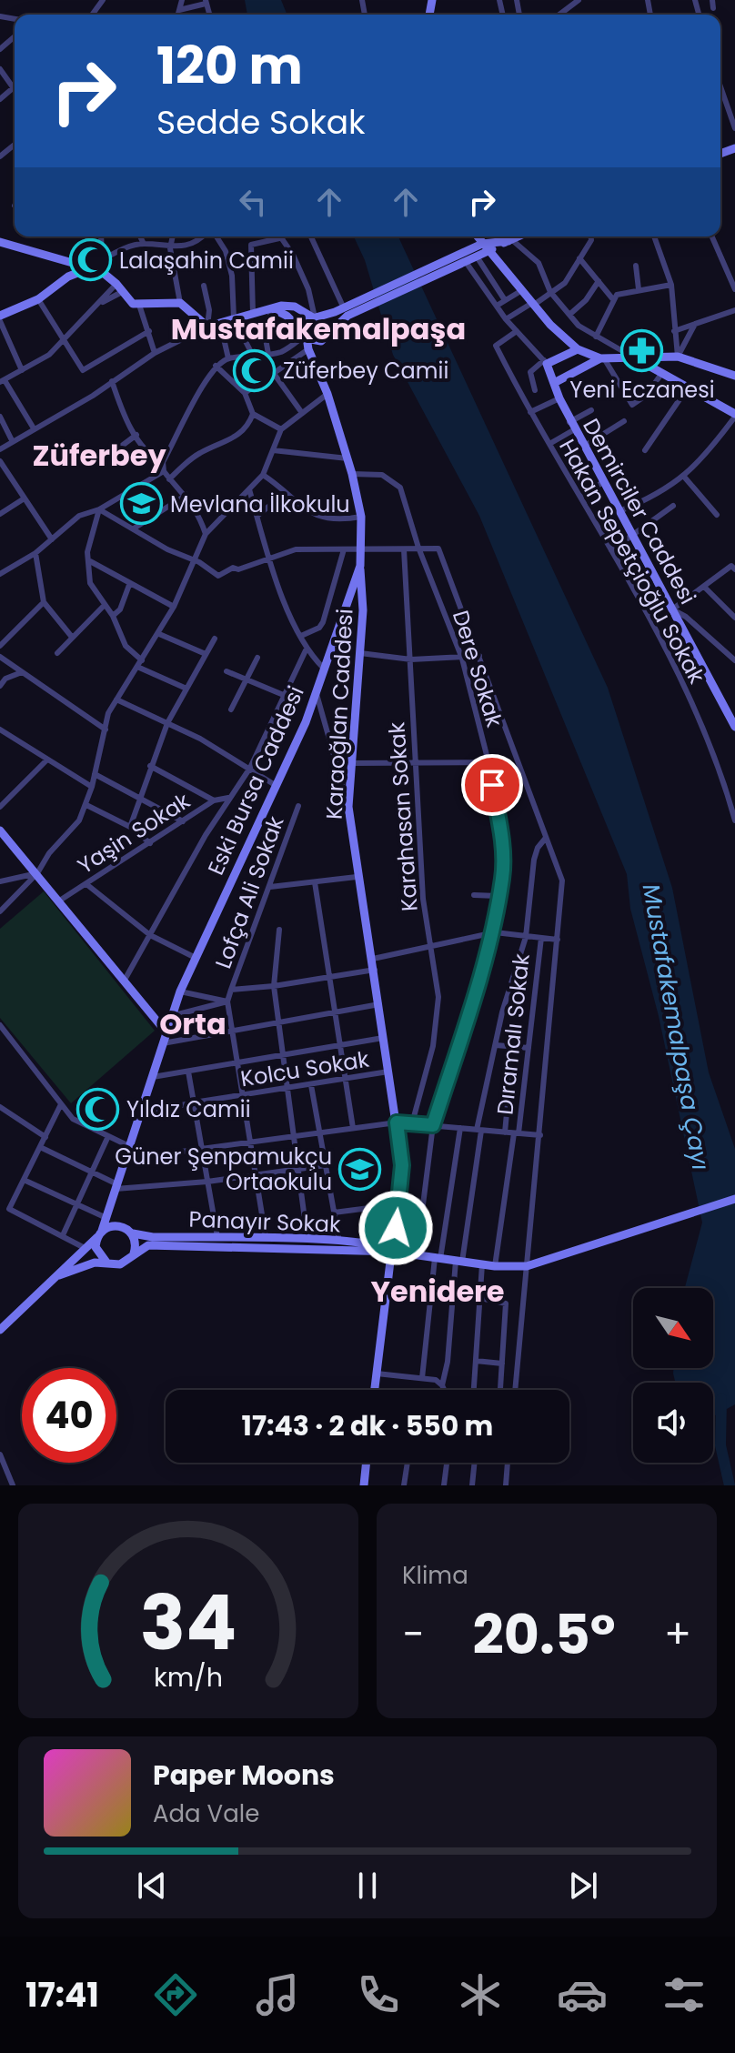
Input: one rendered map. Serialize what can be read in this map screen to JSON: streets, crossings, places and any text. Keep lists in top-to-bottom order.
{
  "streets": {
    "street": [
      "Demirciler Caddesi",
      "Hakan Sepetçioğlu Sokak",
      "Dere Sokak",
      "Karaoğlan Caddesi",
      "Eski Bursa Caddesi",
      "Karahasan Sokak",
      "Yaşin Sokak",
      "Lofça Ali Sokak",
      "Dıramalı Sokak",
      "Kolcu Sokak",
      "Panayır Sokak"
    ]
  },
  "crossings": [
    ["Demirciler Caddesi", "Hakan Sepetçioğlu Sokak"],
    ["Dere Sokak", "Eski Bursa Caddesi"],
    ["Karaoğlan Caddesi", "Eski Bursa Caddesi"],
    ["Karaoğlan Caddesi", "Kolcu Sokak"],
    ["Eski Bursa Caddesi", "Kolcu Sokak"],
    ["Eski Bursa Caddesi", "Panayır Sokak"],
    ["Lofça Ali Sokak", "Kolcu Sokak"],
    ["Lofça Ali Sokak", "Panayır Sokak"]
  ],
  "districts": [
    "Mustafakemalpaşa",
    "Züferbey",
    "Orta",
    "Yenidere"
  ],
  "water": ["Mustafakemalpaşa Çayı"],
  "places": {
    "mosque": ["Lalaşahin Camii", "Züferbey Camii", "Yıldız Camii"],
    "pharmacy": ["Yeni Eczanesi"],
    "school or university": ["Mevlana İlkokulu", "Güner Şenpamukçu Ortaokulu"]
  },
  "north": "bottom right",
  "page": {
    "turn": ["120 m", "Sedde Sokak"],
    "limit": "40",
    "trip": "17:43 · 2 dk · 550 m",
    "tile": "Klima",
    "heat": ["−", "20.5°", "+"],
    "song": ["Paper Moons", "Ada Vale"],
    "tabs": "17:41",
    "gauge": ["34", "km/h"]
  }
}
